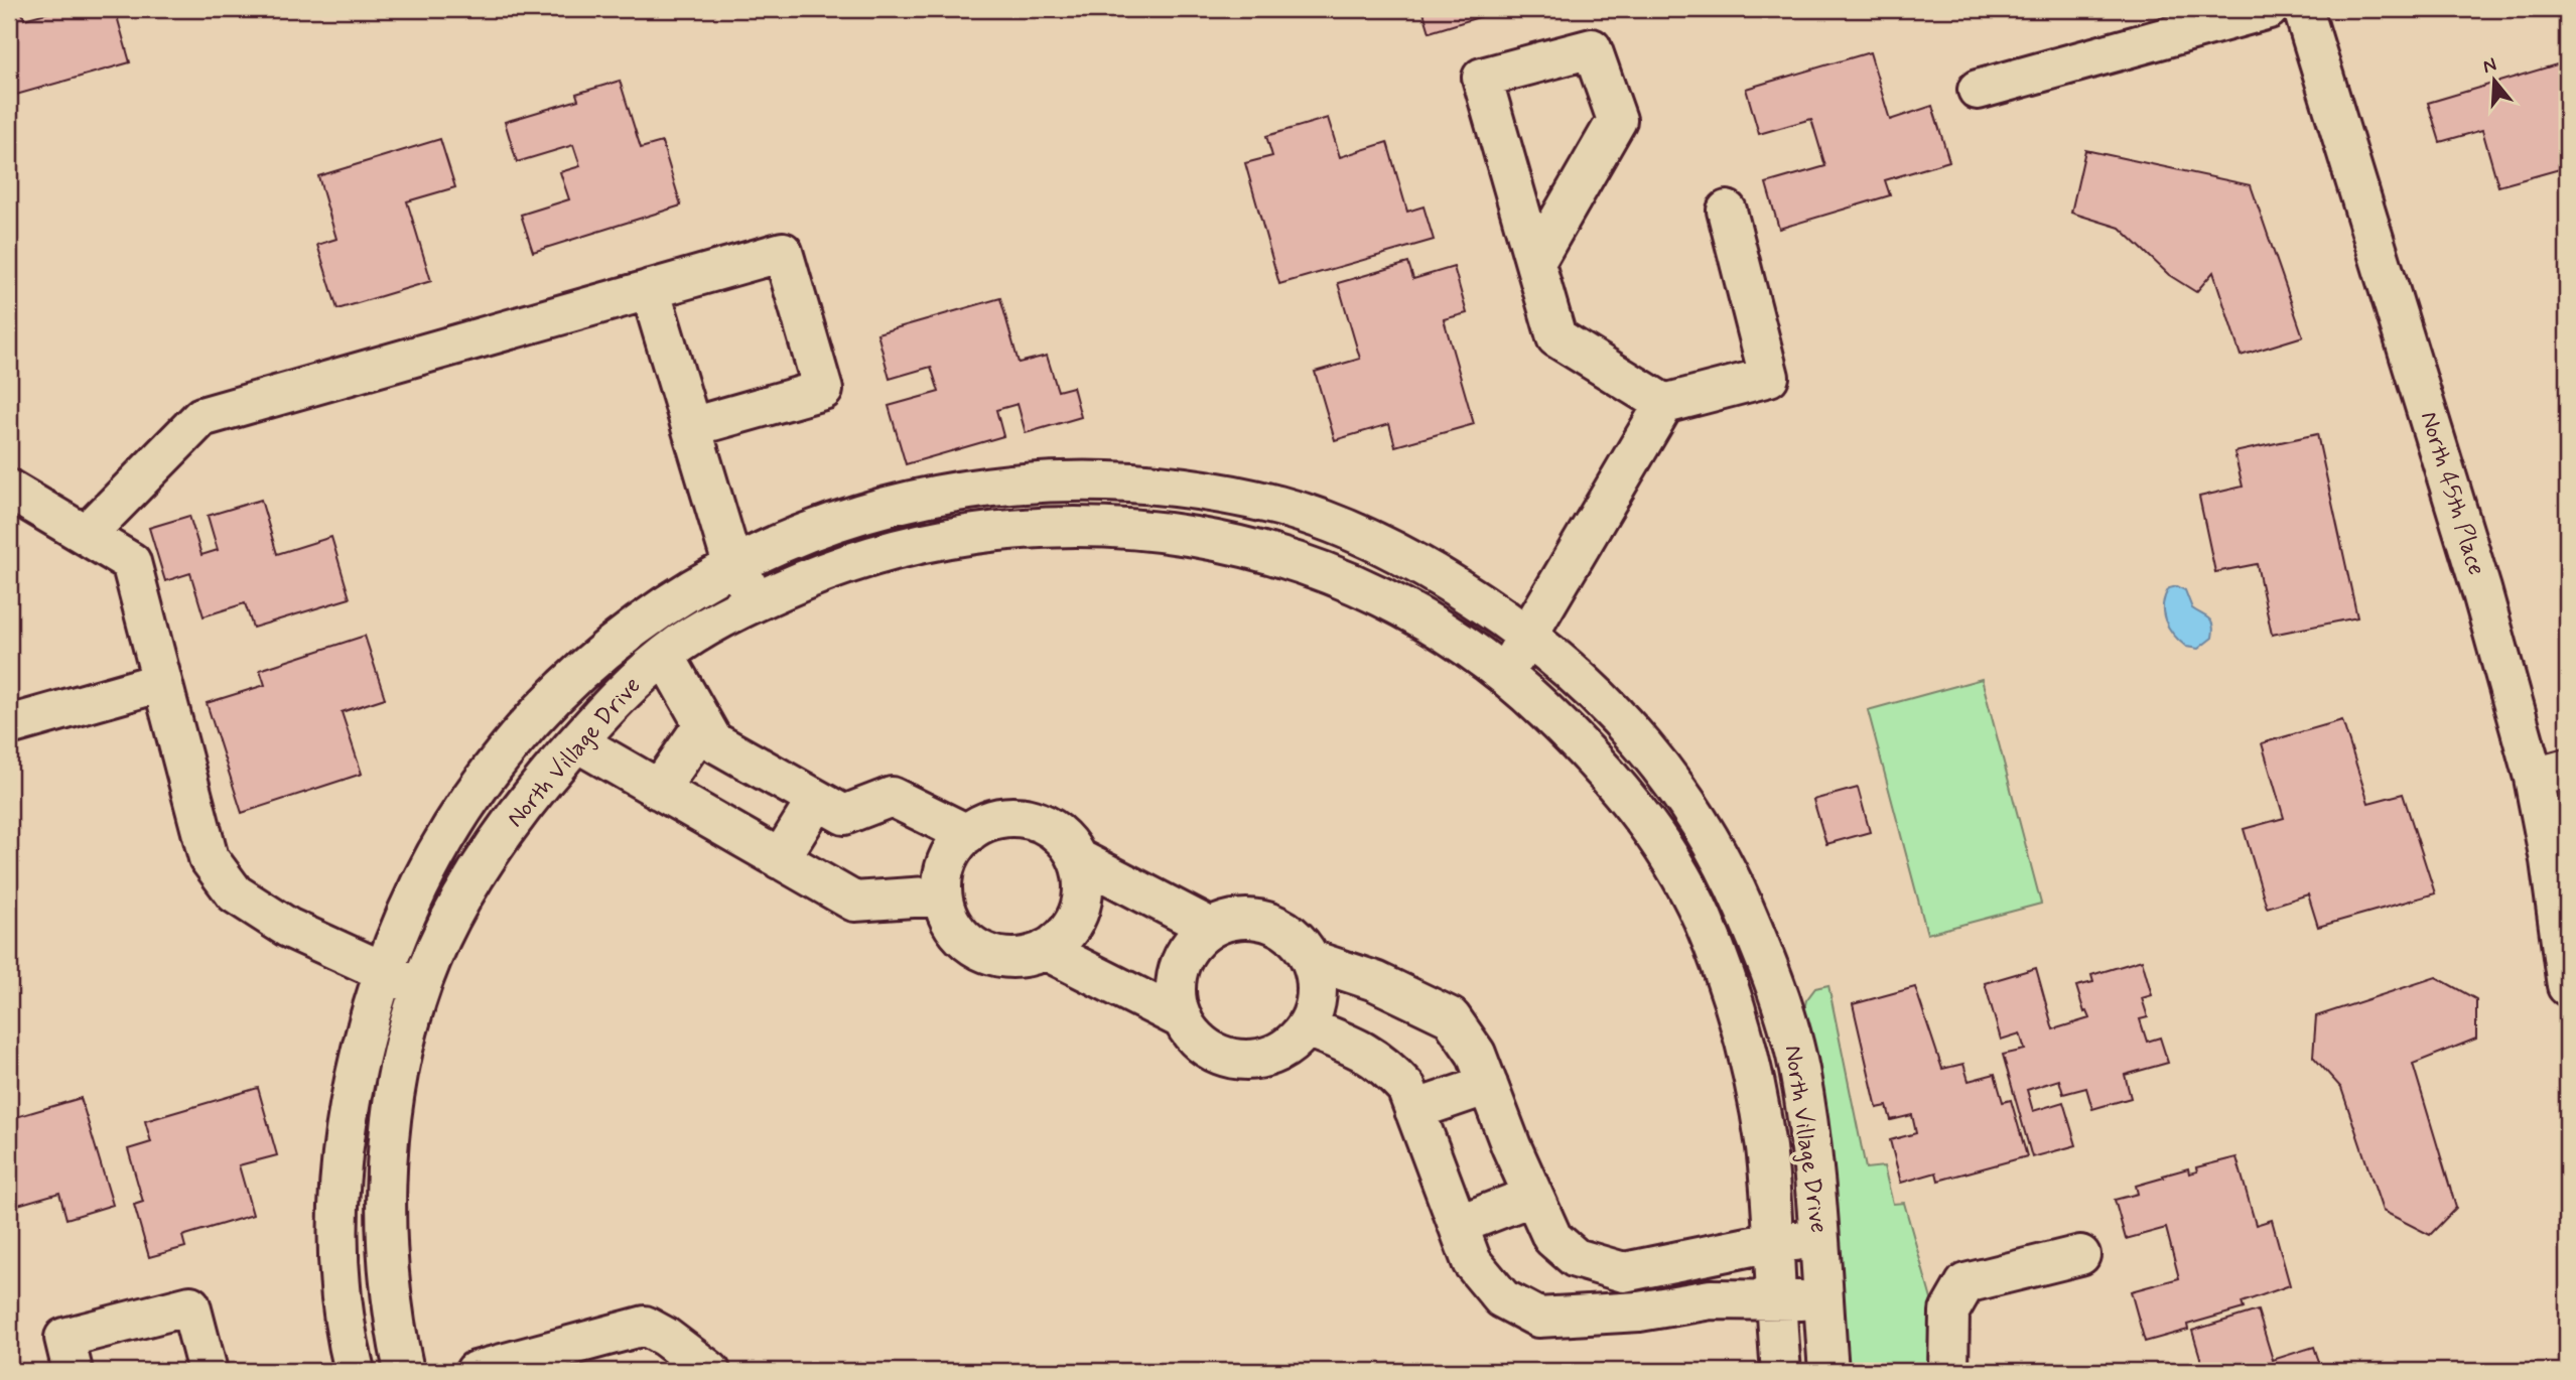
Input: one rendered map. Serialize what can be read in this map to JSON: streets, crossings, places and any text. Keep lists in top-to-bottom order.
{
  "streets": {
    "street": ["North 45th Place", "North Village Drive"]
  },
  "north": "top"
}
